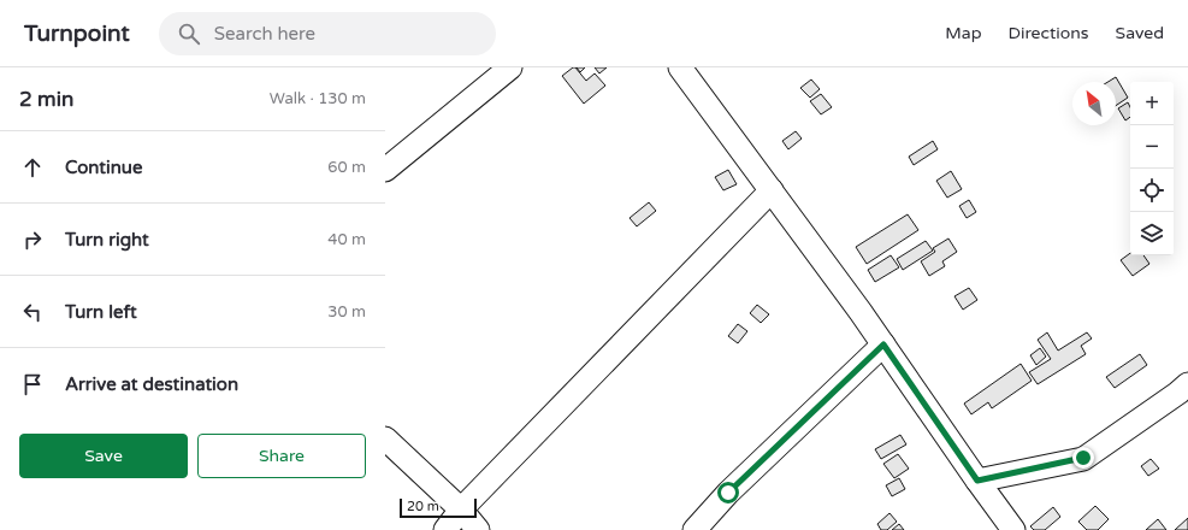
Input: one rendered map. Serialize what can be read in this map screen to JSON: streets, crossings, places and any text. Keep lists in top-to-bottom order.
{
  "scale_bar": "20 m",
  "north": "top left",
  "page": {
    "header": "Turnpoint",
    "search": "Search here",
    "nav": ["Map", "Directions", "Saved"],
    "heading": ["2 min", "Walk · 130 m"],
    "map_buttons": ["+", "−"],
    "list": [
      ["Continue", "60 m"],
      ["Turn right", "40 m"],
      ["Turn left", "30 m"],
      "Arrive at destination"
    ],
    "buttons": ["Save", "Share"],
    "scale": "20 m"
  }
}
